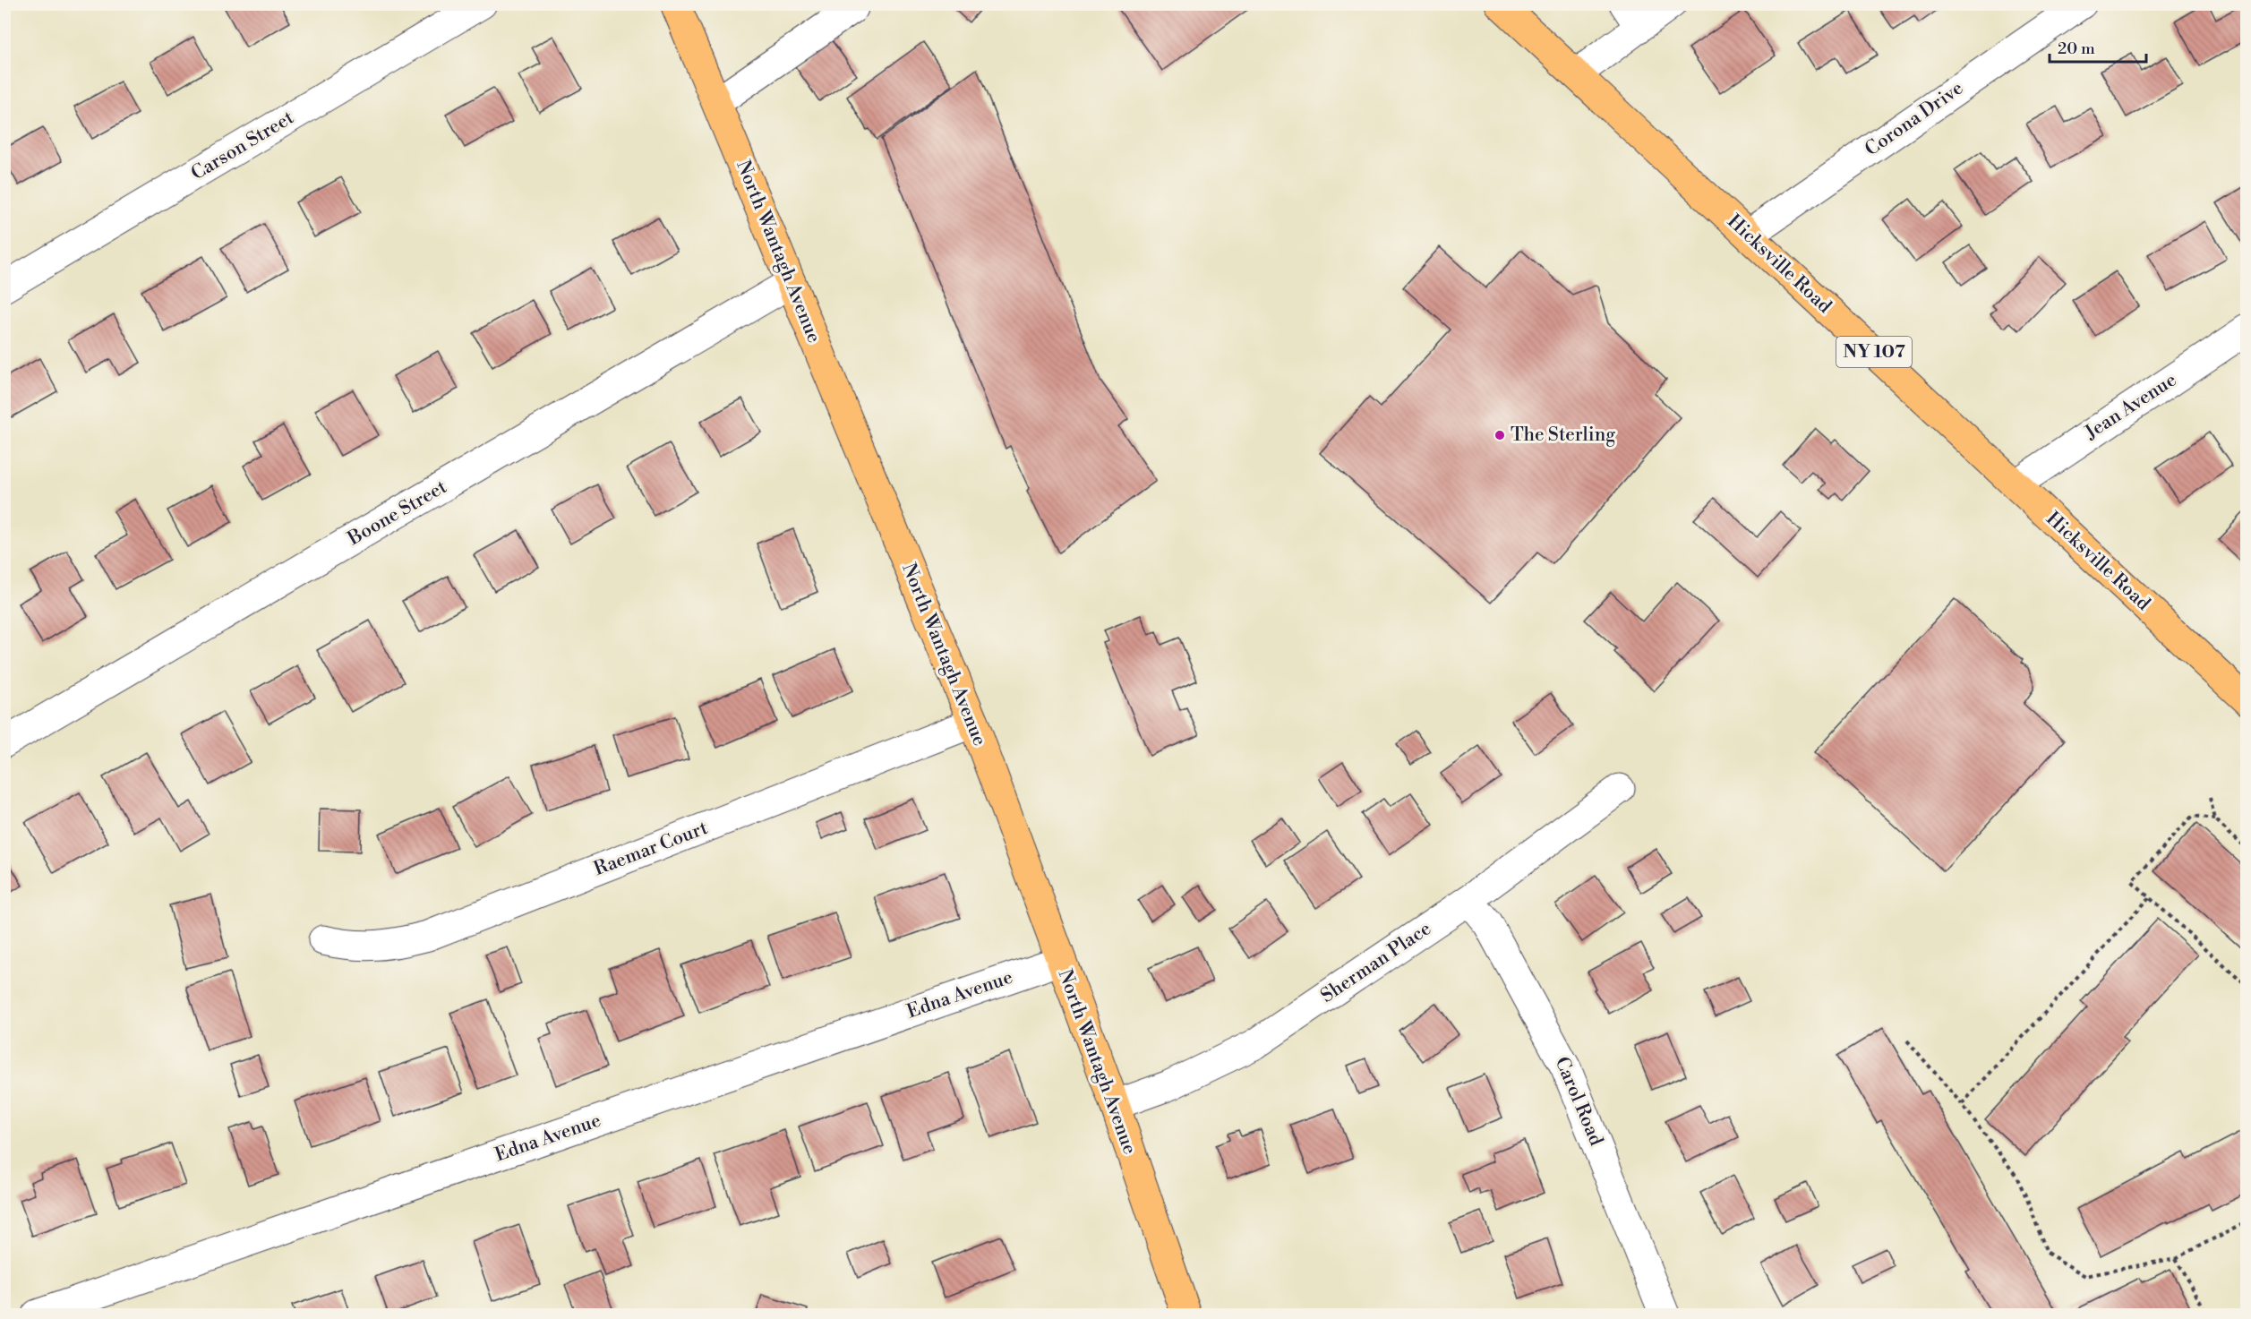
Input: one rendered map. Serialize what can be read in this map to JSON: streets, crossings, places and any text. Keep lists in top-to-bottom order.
{
  "streets": {
    "main road": ["North Wantagh Avenue", "Hicksville Road", "NY 107"],
    "street": [
      "Corona Drive",
      "Carson Street",
      "Jean Avenue",
      "Boone Street",
      "Raemar Court",
      "Sherman Place",
      "Edna Avenue",
      "Carol Road"
    ]
  },
  "crossings": [
    ["Corona Drive", "Hicksville Road"],
    ["North Wantagh Avenue", "Boone Street"],
    ["North Wantagh Avenue", "Raemar Court"],
    ["North Wantagh Avenue", "Sherman Place"],
    ["North Wantagh Avenue", "Edna Avenue"],
    ["Hicksville Road", "Jean Avenue"],
    ["Sherman Place", "Carol Road"]
  ],
  "places": ["The Sterling"],
  "scale_bar": "20 m"
}
